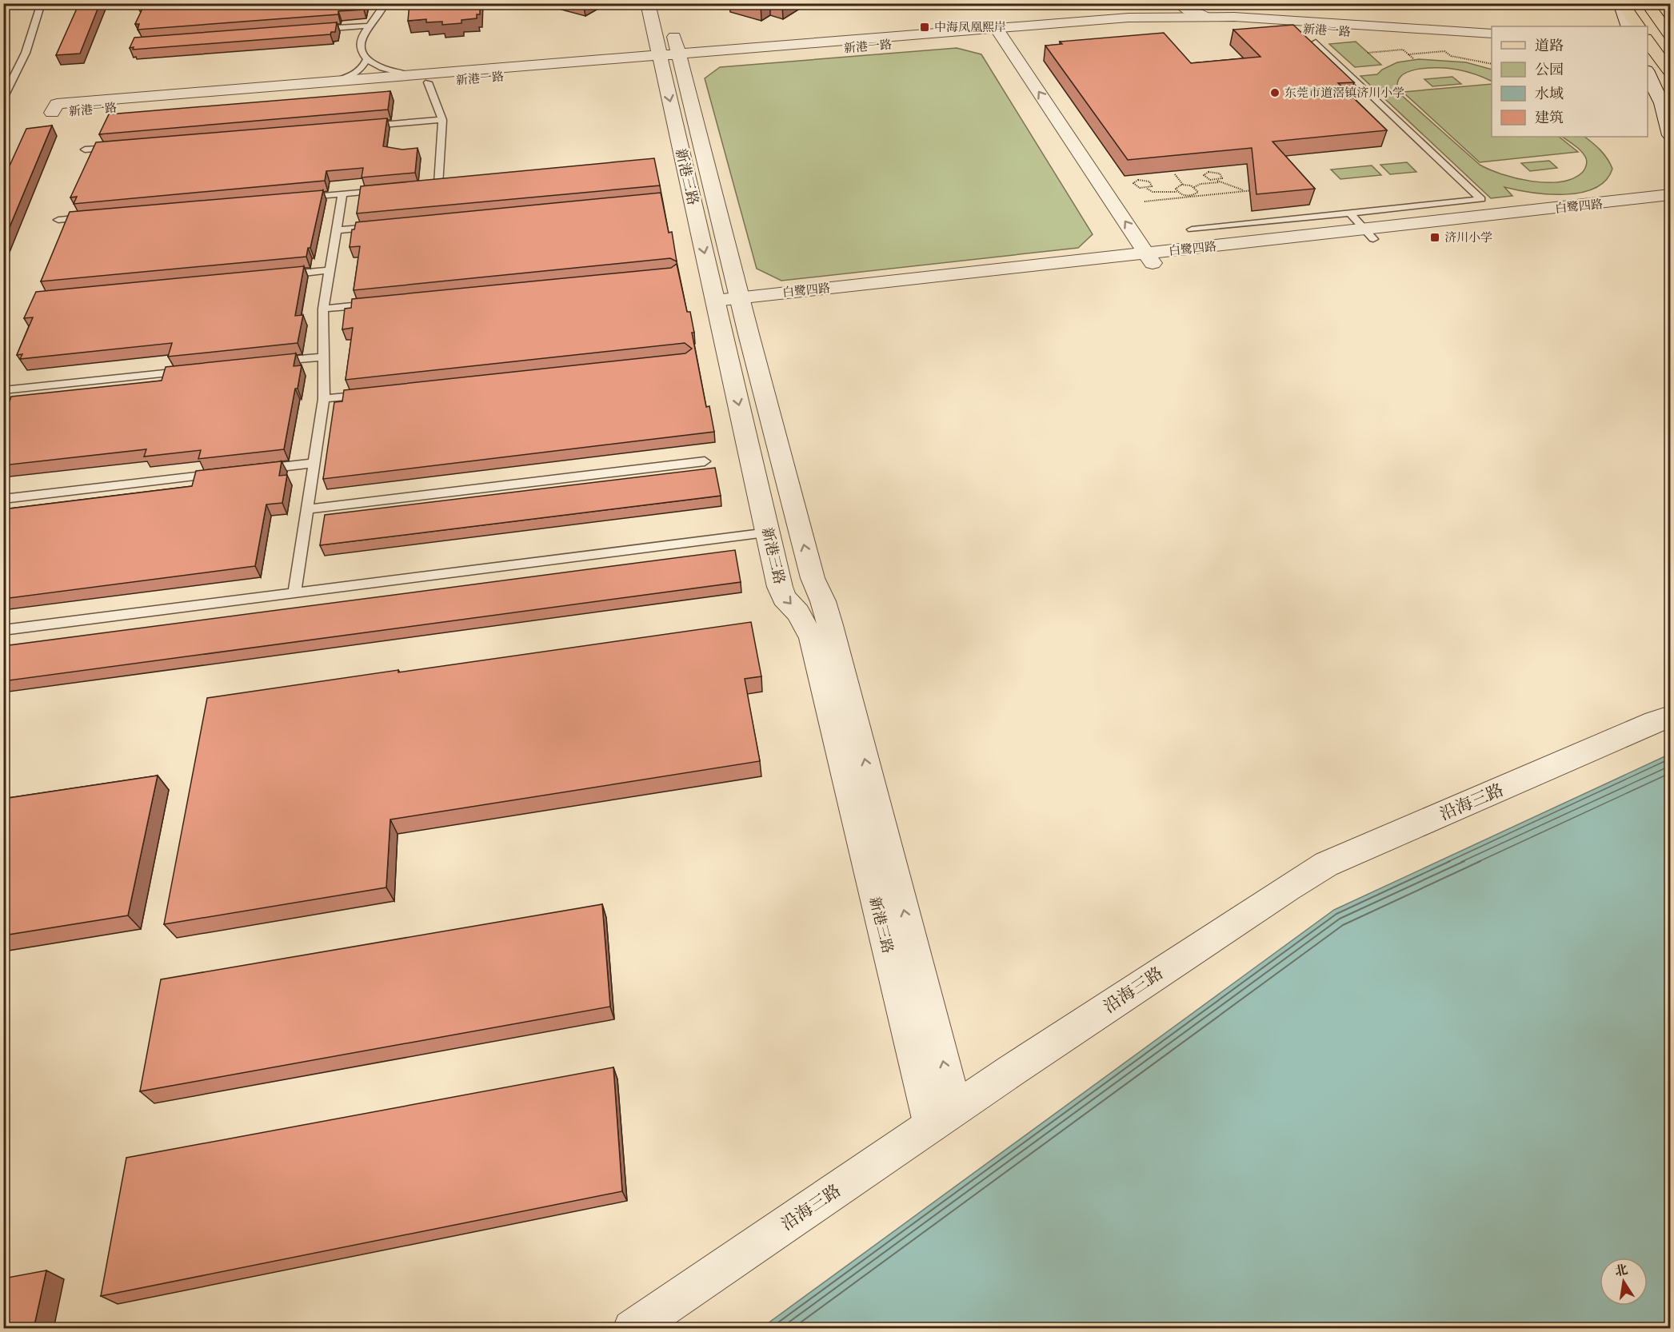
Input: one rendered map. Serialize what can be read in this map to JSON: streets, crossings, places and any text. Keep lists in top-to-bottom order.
{
  "streets": {
    "street": [
      "新港一路",
      "新港三路",
      "白鹭四路",
      "沿海三路"
    ]
  },
  "crossings": [
    ["新港一路", "新港三路"],
    ["新港三路", "白鹭四路"],
    ["新港三路", "沿海三路"]
  ],
  "places": {
    "transit": ["中海凤凰熙岸", "济川小学"],
    "other": ["东莞市道滘镇济川小学"]
  },
  "legend": [
    "道路",
    "公园",
    "水域",
    "建筑"
  ],
  "north": "top"
}
